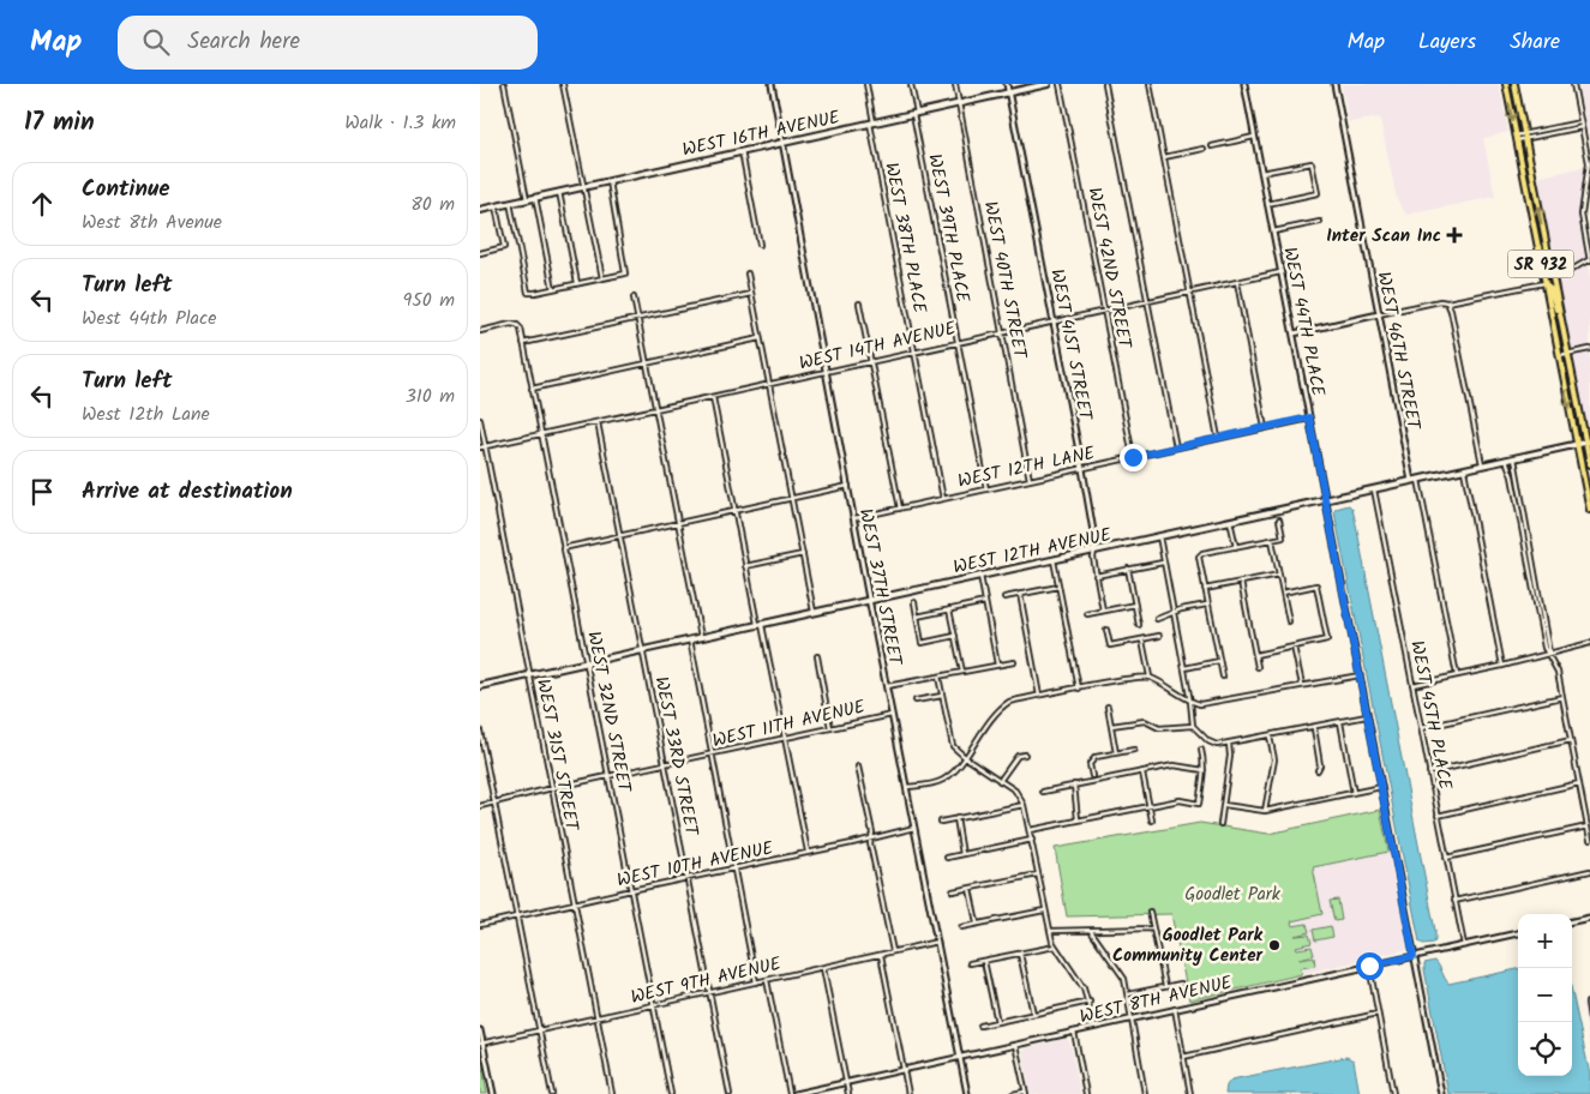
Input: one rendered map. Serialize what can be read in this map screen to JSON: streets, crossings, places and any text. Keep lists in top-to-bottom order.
{
  "streets": {
    "main road": ["WEST 16TH AVENUE", "SR 932", "WEST 12TH AVENUE"],
    "street": [
      "WEST 39TH PLACE",
      "WEST 38TH PLACE",
      "WEST 42ND STREET",
      "WEST 40TH STREET",
      "WEST 44TH PLACE",
      "WEST 41ST STREET",
      "WEST 14TH AVENUE",
      "WEST 46TH STREET",
      "WEST 12TH LANE",
      "WEST 37TH STREET",
      "WEST 32ND STREET",
      "WEST 45TH PLACE",
      "WEST 11TH AVENUE",
      "WEST 31ST STREET",
      "WEST 33RD STREET",
      "WEST 10TH AVENUE",
      "WEST 9TH AVENUE",
      "WEST 8TH AVENUE"
    ]
  },
  "crossings": [
    ["WEST 16TH AVENUE", "WEST 39TH PLACE"],
    ["WEST 16TH AVENUE", "WEST 38TH PLACE"],
    ["WEST 16TH AVENUE", "WEST 40TH STREET"],
    ["WEST 16TH AVENUE", "WEST 41ST STREET"],
    ["WEST 16TH AVENUE", "WEST 37TH STREET"],
    ["WEST 39TH PLACE", "WEST 14TH AVENUE"],
    ["WEST 39TH PLACE", "WEST 12TH LANE"],
    ["WEST 38TH PLACE", "WEST 14TH AVENUE"],
    ["WEST 38TH PLACE", "WEST 12TH LANE"],
    ["SR 932", "WEST 12TH AVENUE"],
    ["WEST 42ND STREET", "WEST 14TH AVENUE"],
    ["WEST 42ND STREET", "WEST 12TH LANE"],
    ["WEST 40TH STREET", "WEST 14TH AVENUE"],
    ["WEST 40TH STREET", "WEST 12TH LANE"],
    ["WEST 44TH PLACE", "WEST 14TH AVENUE"],
    ["WEST 44TH PLACE", "WEST 12TH LANE"],
    ["WEST 44TH PLACE", "WEST 12TH AVENUE"],
    ["WEST 44TH PLACE", "WEST 8TH AVENUE"],
    ["WEST 41ST STREET", "WEST 14TH AVENUE"],
    ["WEST 41ST STREET", "WEST 12TH LANE"],
    ["WEST 41ST STREET", "WEST 12TH AVENUE"],
    ["WEST 14TH AVENUE", "WEST 37TH STREET"],
    ["WEST 14TH AVENUE", "WEST 32ND STREET"],
    ["WEST 14TH AVENUE", "WEST 31ST STREET"],
    ["WEST 14TH AVENUE", "WEST 33RD STREET"],
    ["WEST 46TH STREET", "WEST 12TH AVENUE"],
    ["WEST 12TH LANE", "WEST 37TH STREET"],
    ["WEST 12TH AVENUE", "WEST 37TH STREET"],
    ["WEST 12TH AVENUE", "WEST 32ND STREET"],
    ["WEST 12TH AVENUE", "WEST 45TH PLACE"],
    ["WEST 12TH AVENUE", "WEST 31ST STREET"],
    ["WEST 12TH AVENUE", "WEST 33RD STREET"],
    ["WEST 37TH STREET", "WEST 11TH AVENUE"],
    ["WEST 37TH STREET", "WEST 10TH AVENUE"],
    ["WEST 37TH STREET", "WEST 9TH AVENUE"],
    ["WEST 37TH STREET", "WEST 8TH AVENUE"],
    ["WEST 32ND STREET", "WEST 11TH AVENUE"],
    ["WEST 32ND STREET", "WEST 10TH AVENUE"],
    ["WEST 32ND STREET", "WEST 9TH AVENUE"],
    ["WEST 45TH PLACE", "WEST 8TH AVENUE"],
    ["WEST 11TH AVENUE", "WEST 31ST STREET"],
    ["WEST 11TH AVENUE", "WEST 33RD STREET"],
    ["WEST 31ST STREET", "WEST 10TH AVENUE"],
    ["WEST 31ST STREET", "WEST 9TH AVENUE"],
    ["WEST 33RD STREET", "WEST 10TH AVENUE"],
    ["WEST 33RD STREET", "WEST 9TH AVENUE"]
  ],
  "parks": ["Goodlet Park"],
  "places": {
    "health": ["Inter Scan Inc"],
    "other": ["Goodlet Park Community Center"]
  },
  "page": {
    "header": "Map",
    "search": "Search here",
    "nav": ["Map", "Layers", "Share"],
    "heading": ["17 min", "Walk · 1.3 km"],
    "list": [
      ["Continue", "West 8th Avenue", "80 m"],
      ["Turn left", "West 44th Place", "950 m"],
      ["Turn left", "West 12th Lane", "310 m"],
      "Arrive at destination"
    ],
    "map_buttons": ["+", "−"]
  }
}
